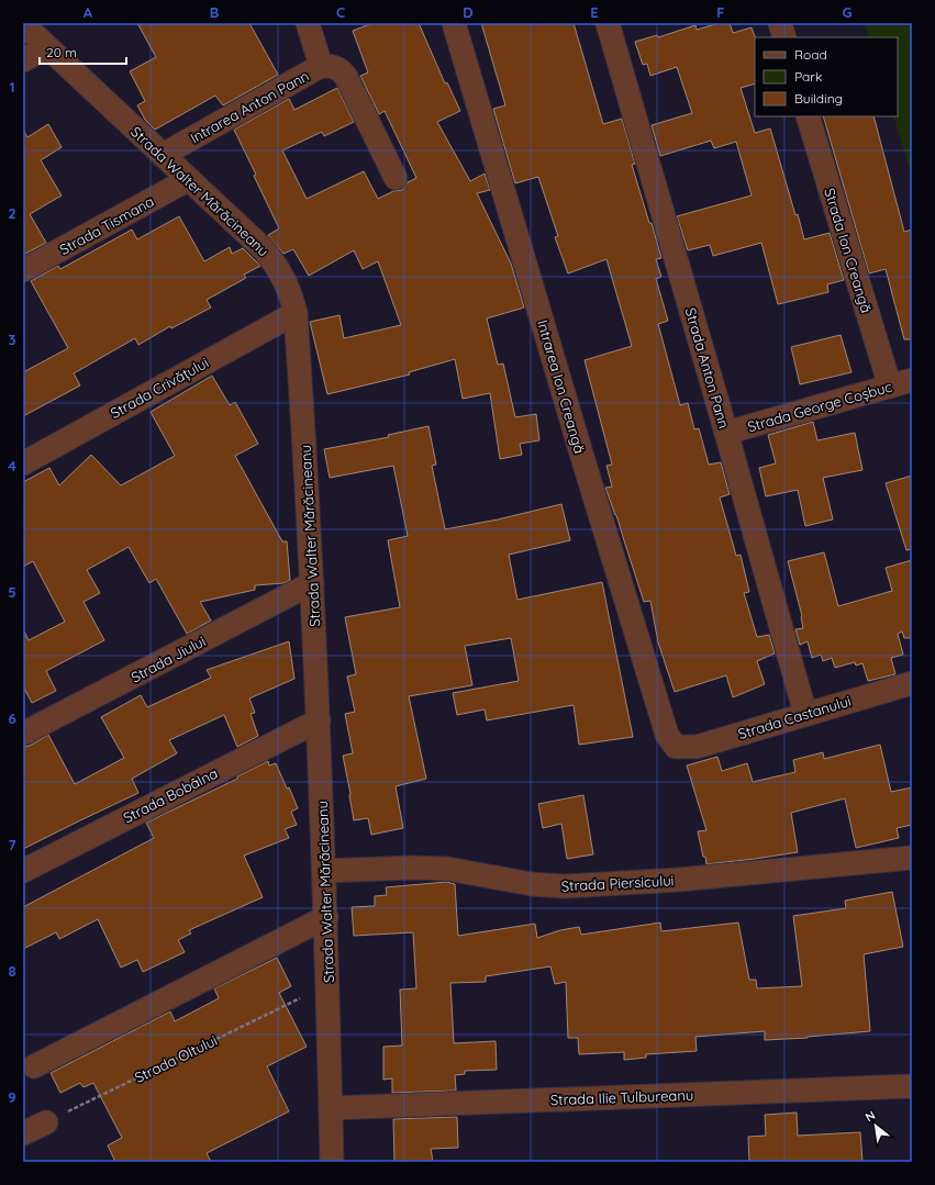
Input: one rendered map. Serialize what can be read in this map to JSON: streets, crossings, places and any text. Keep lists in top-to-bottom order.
{
  "streets": {
    "street": [
      "Intrarea Anton Pann",
      "Strada Walter Mărăcineanu",
      "Strada Tismana",
      "Strada Ion Creangă",
      "Strada Anton Pann",
      "Intrarea Ion Creangă",
      "Strada Crivățului",
      "Strada George Coșbuc",
      "Strada Jiului",
      "Strada Castanului",
      "Strada Bobâlna",
      "Strada Piersicului",
      "Strada Ilie Tulbureanu"
    ],
    "path": ["Strada Oltului"]
  },
  "crossings": [
    ["Intrarea Anton Pann", "Strada Walter Mărăcineanu"],
    ["Strada Walter Mărăcineanu", "Strada Tismana"],
    ["Strada Walter Mărăcineanu", "Strada Crivățului"],
    ["Strada Walter Mărăcineanu", "Strada Jiului"],
    ["Strada Walter Mărăcineanu", "Strada Bobâlna"],
    ["Strada Walter Mărăcineanu", "Strada Piersicului"],
    ["Strada Walter Mărăcineanu", "Strada Oltului"],
    ["Strada Walter Mărăcineanu", "Strada Ilie Tulbureanu"],
    ["Strada Ion Creangă", "Strada George Coșbuc"],
    ["Strada Anton Pann", "Strada George Coșbuc"],
    ["Strada Anton Pann", "Strada Castanului"],
    ["Intrarea Ion Creangă", "Strada Castanului"]
  ],
  "legend": ["Road", "Park", "Building"],
  "scale_bar": "20 m",
  "north": "top left",
  "grid": {
    "columns": [
      "A",
      "B",
      "C",
      "D",
      "E",
      "F",
      "G"
    ],
    "rows": [
      "1",
      "2",
      "3",
      "4",
      "5",
      "6",
      "7",
      "8",
      "9"
    ]
  }
}
